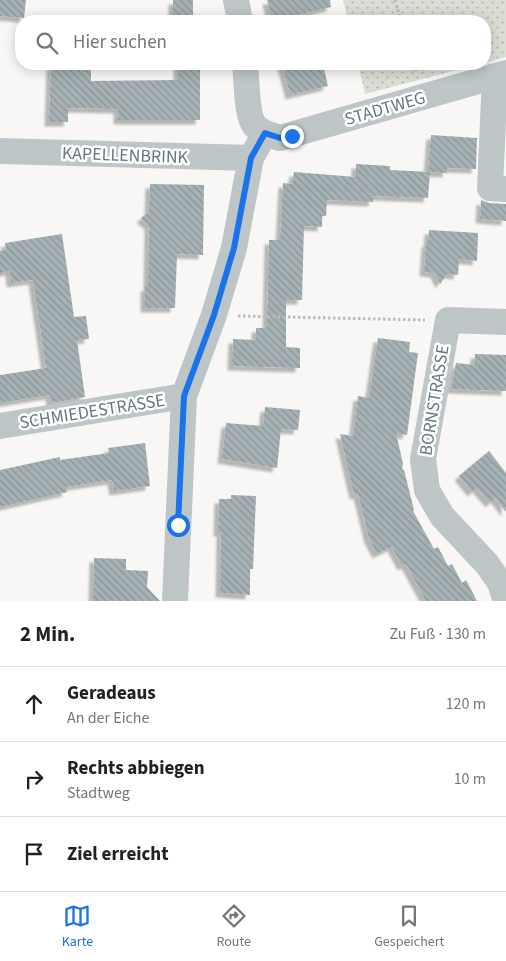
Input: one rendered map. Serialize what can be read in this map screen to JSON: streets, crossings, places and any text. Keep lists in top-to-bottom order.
{
  "streets": {
    "street": [
      "STADTWEG",
      "KAPELLENBRINK",
      "BORNSTRASSE",
      "SCHMIEDESTRASSE"
    ]
  },
  "page": {
    "search": "Hier suchen",
    "heading": ["2 Min.", "Zu Fuß · 130 m"],
    "list": [
      ["Geradeaus", "An der Eiche", "120 m"],
      ["Rechts abbiegen", "Stadtweg", "10 m"],
      "Ziel erreicht"
    ],
    "nav": ["Karte", "Route", "Gespeichert"]
  }
}
